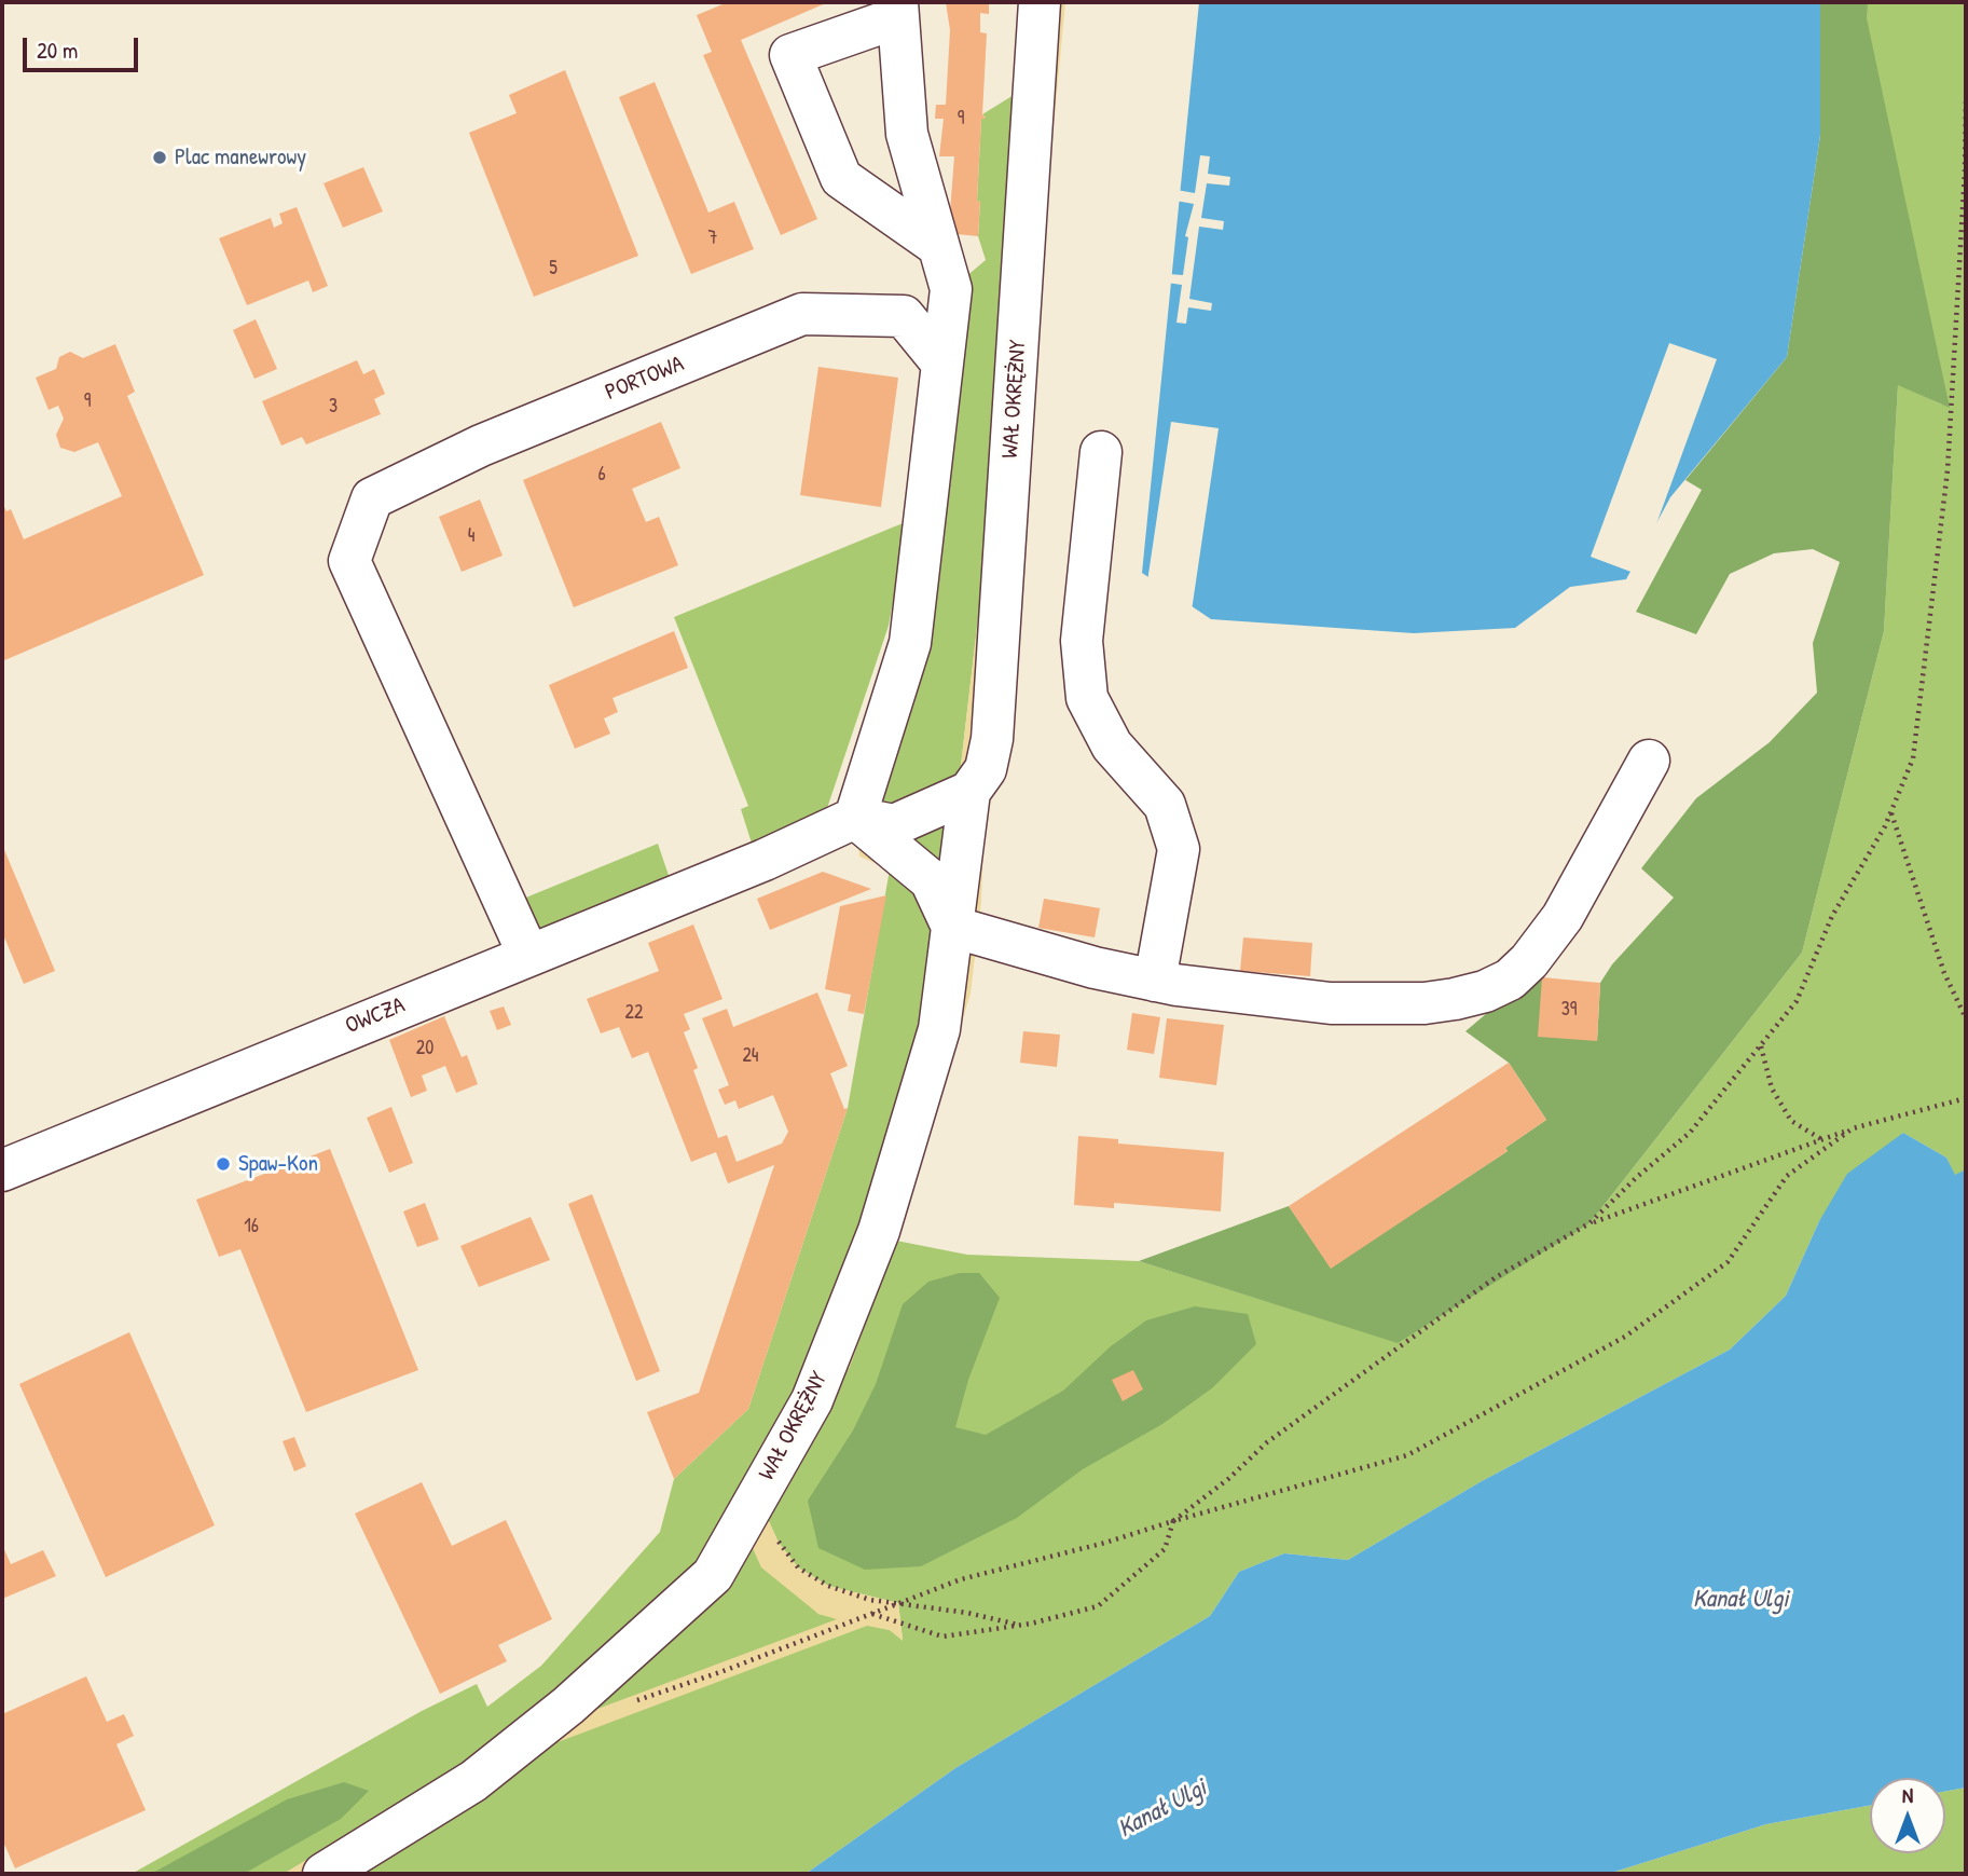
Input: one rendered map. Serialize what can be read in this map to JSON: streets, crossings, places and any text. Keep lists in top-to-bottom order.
{
  "streets": {
    "street": ["PORTOWA", "WAŁ OKRĘŻNY", "OWCZA"]
  },
  "crossings": [
    ["PORTOWA", "OWCZA"]
  ],
  "water": ["Kanał Ulgi"],
  "places": ["Plac manewrowy", "Spaw-Kon"],
  "house_numbers": [
    "9",
    "7",
    "5",
    "9",
    "3",
    "6",
    "4",
    "39",
    "22",
    "20",
    "24",
    "16"
  ],
  "scale_bar": "20 m",
  "north": "top"
}
